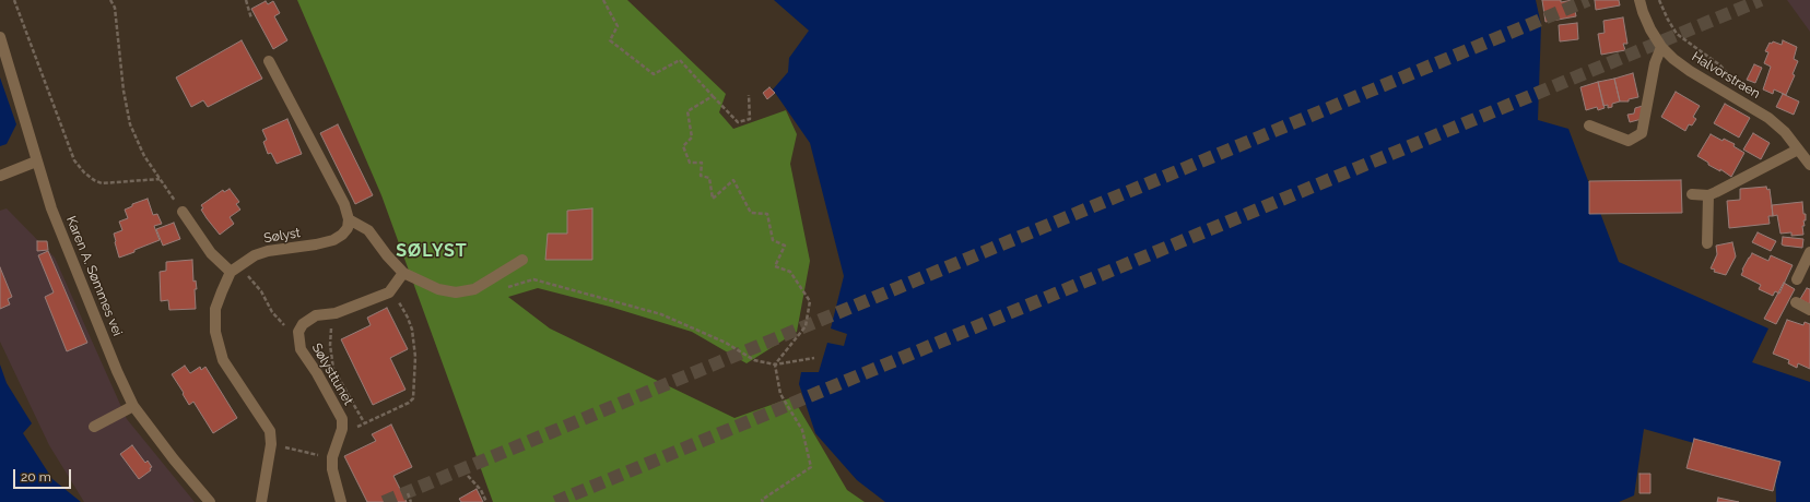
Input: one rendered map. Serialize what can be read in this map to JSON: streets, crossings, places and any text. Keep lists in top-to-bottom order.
{
  "streets": {
    "street": [
      "Halvorstraen",
      "Sølyst",
      "Karen A. Sømmes vei",
      "Sølysttunet"
    ]
  },
  "districts": ["SØLYST"],
  "scale_bar": "20 m"
}
